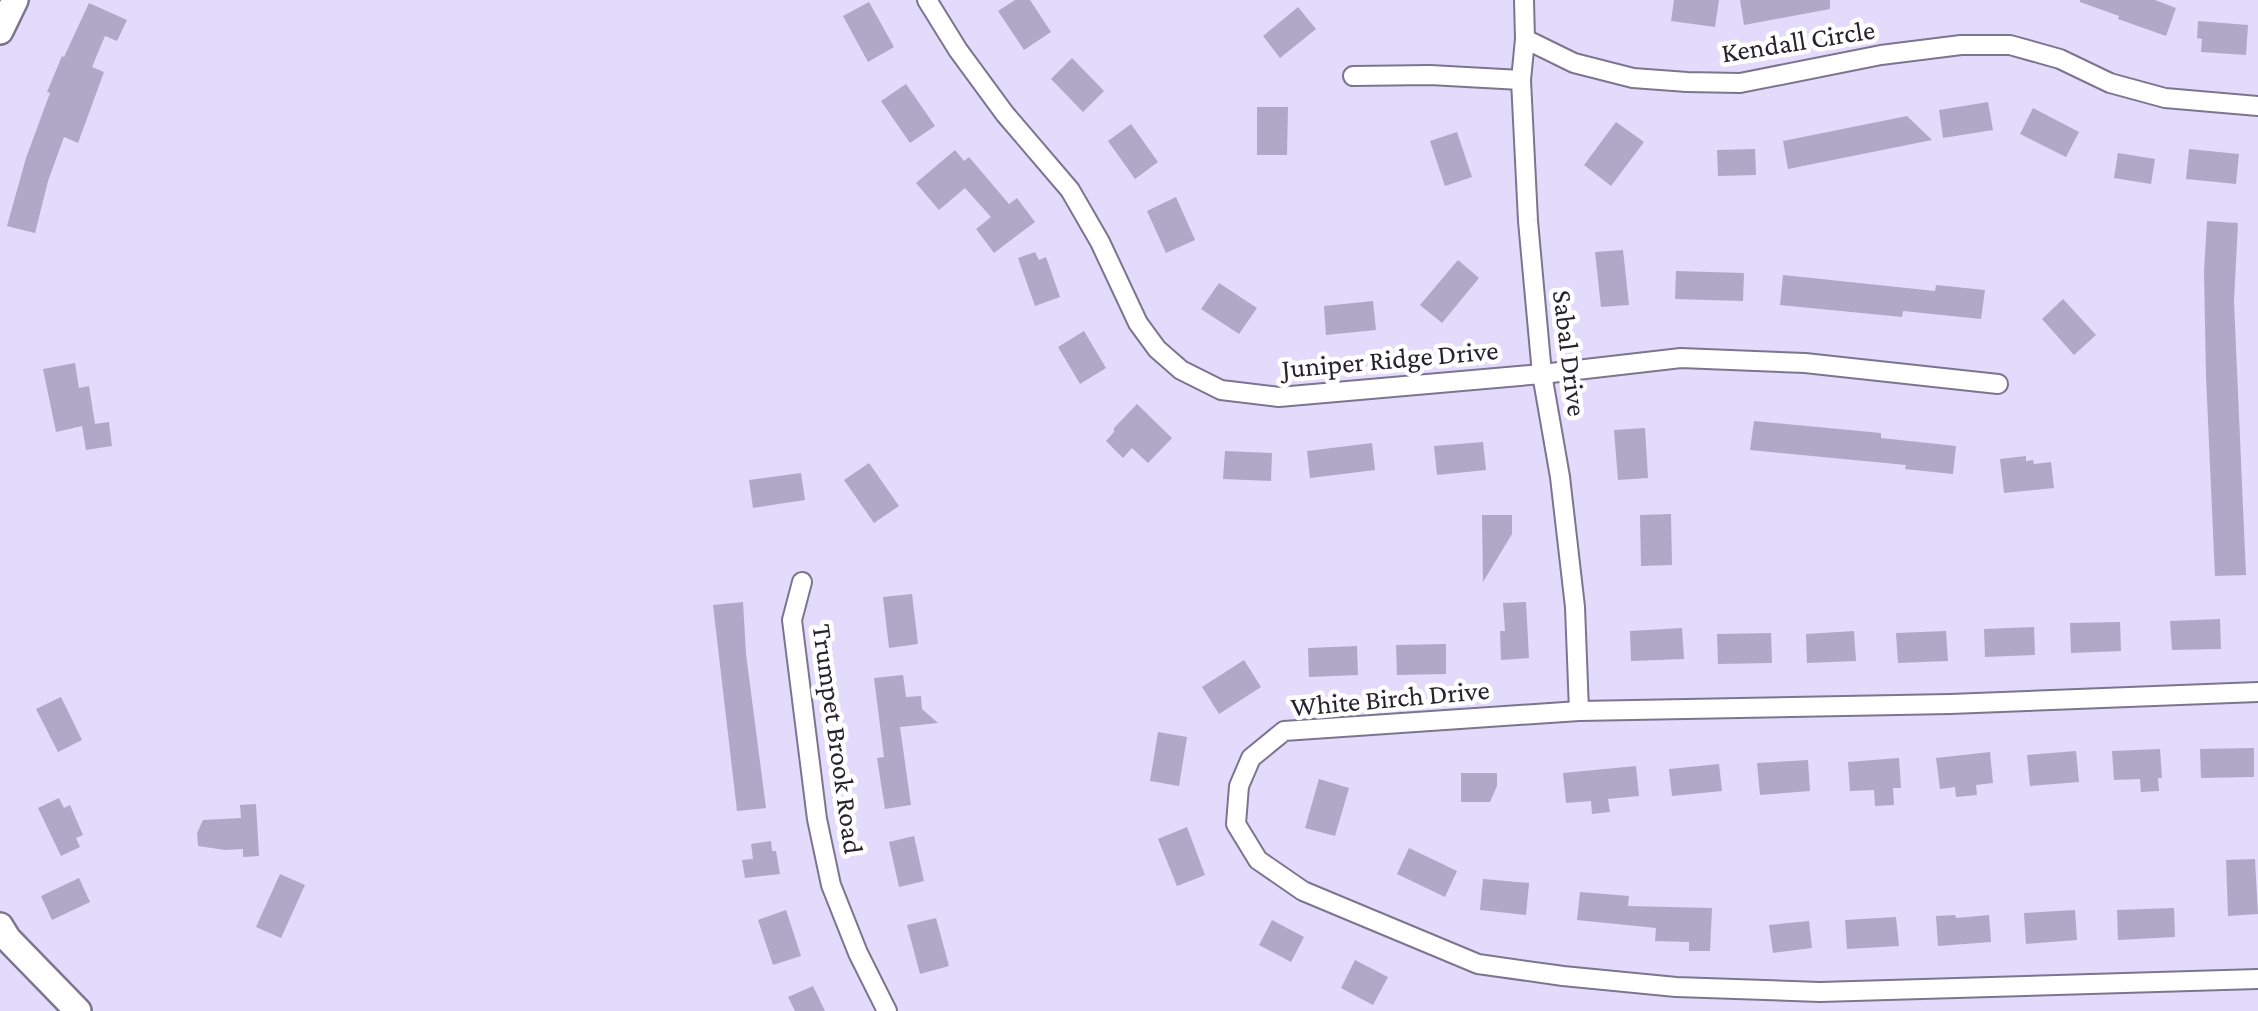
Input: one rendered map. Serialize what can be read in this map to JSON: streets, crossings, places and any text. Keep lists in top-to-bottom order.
{
  "streets": {
    "street": [
      "Kendall Circle",
      "Sabal Drive",
      "Juniper Ridge Drive",
      "White Birch Drive",
      "Trumpet Brook Road"
    ]
  },
  "crossings": [
    ["Kendall Circle", "Sabal Drive"],
    ["Sabal Drive", "Juniper Ridge Drive"],
    ["Sabal Drive", "White Birch Drive"]
  ]
}
